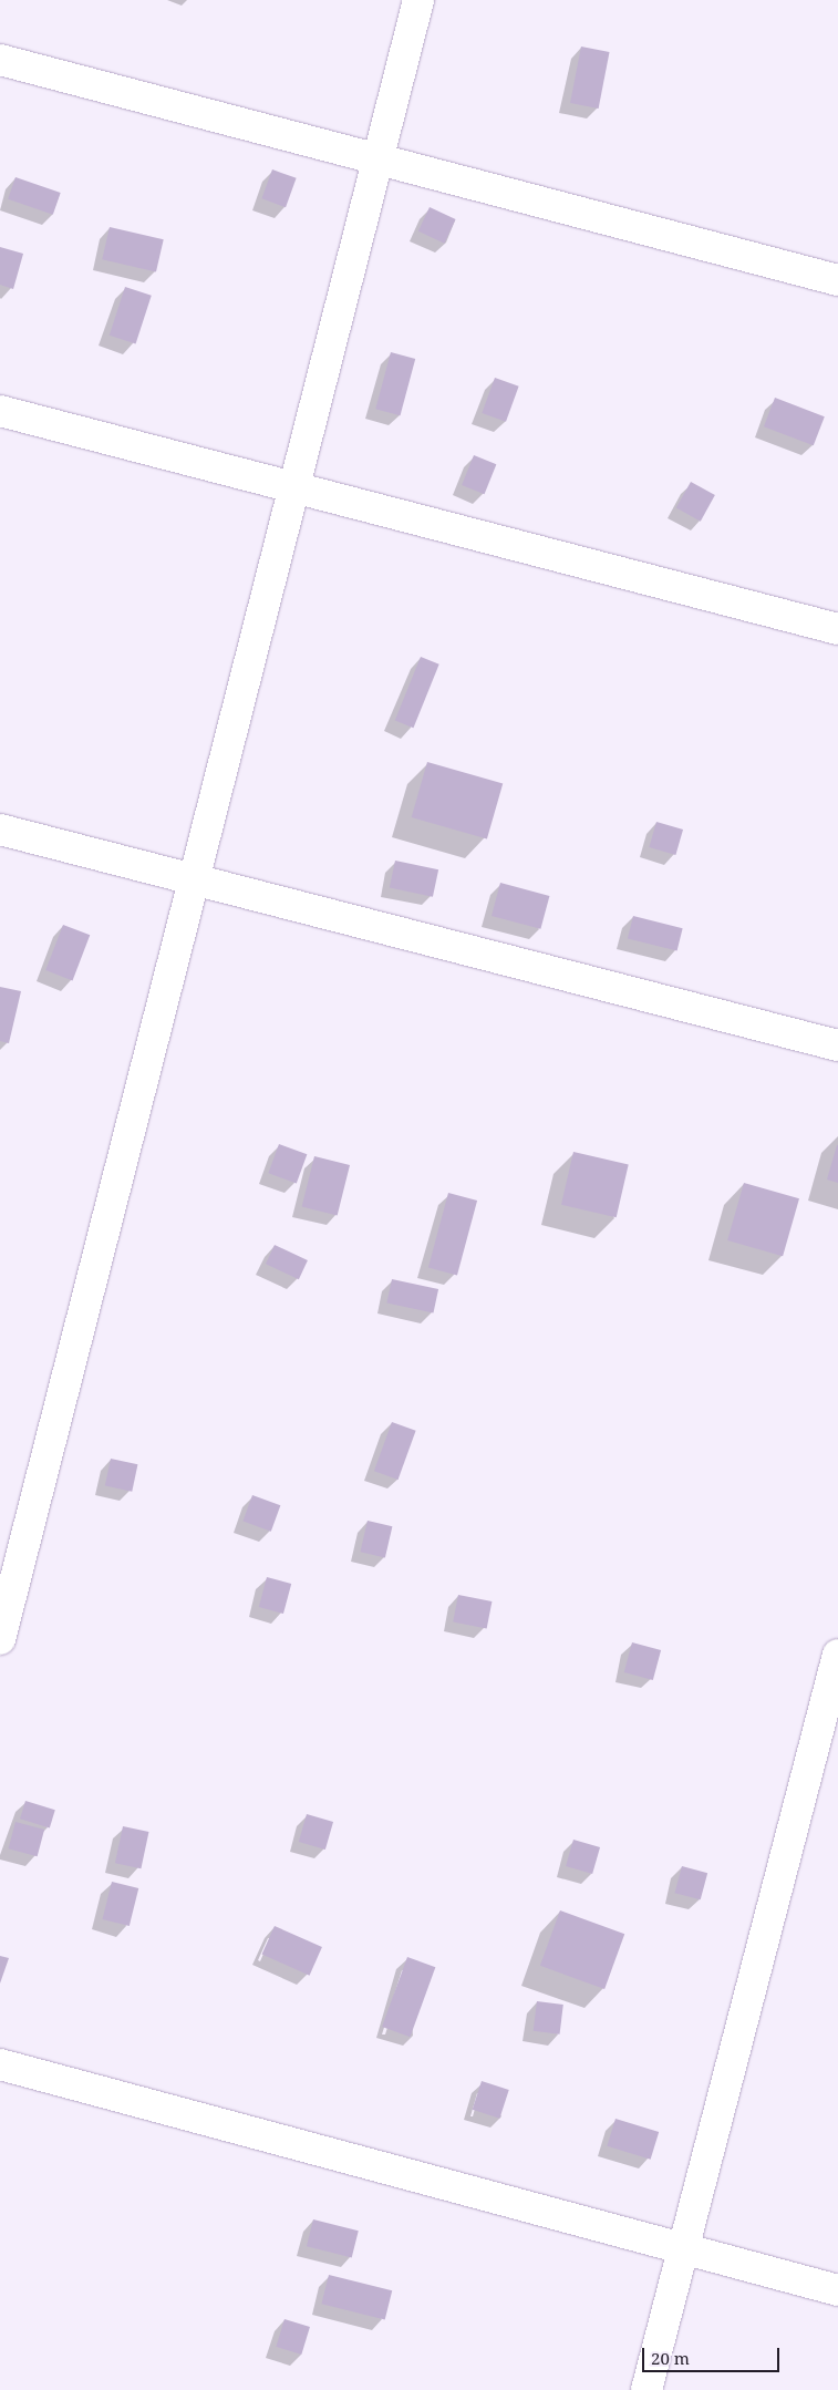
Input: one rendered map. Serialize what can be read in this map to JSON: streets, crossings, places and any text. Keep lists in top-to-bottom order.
{
  "scale_bar": "20 m"
}
